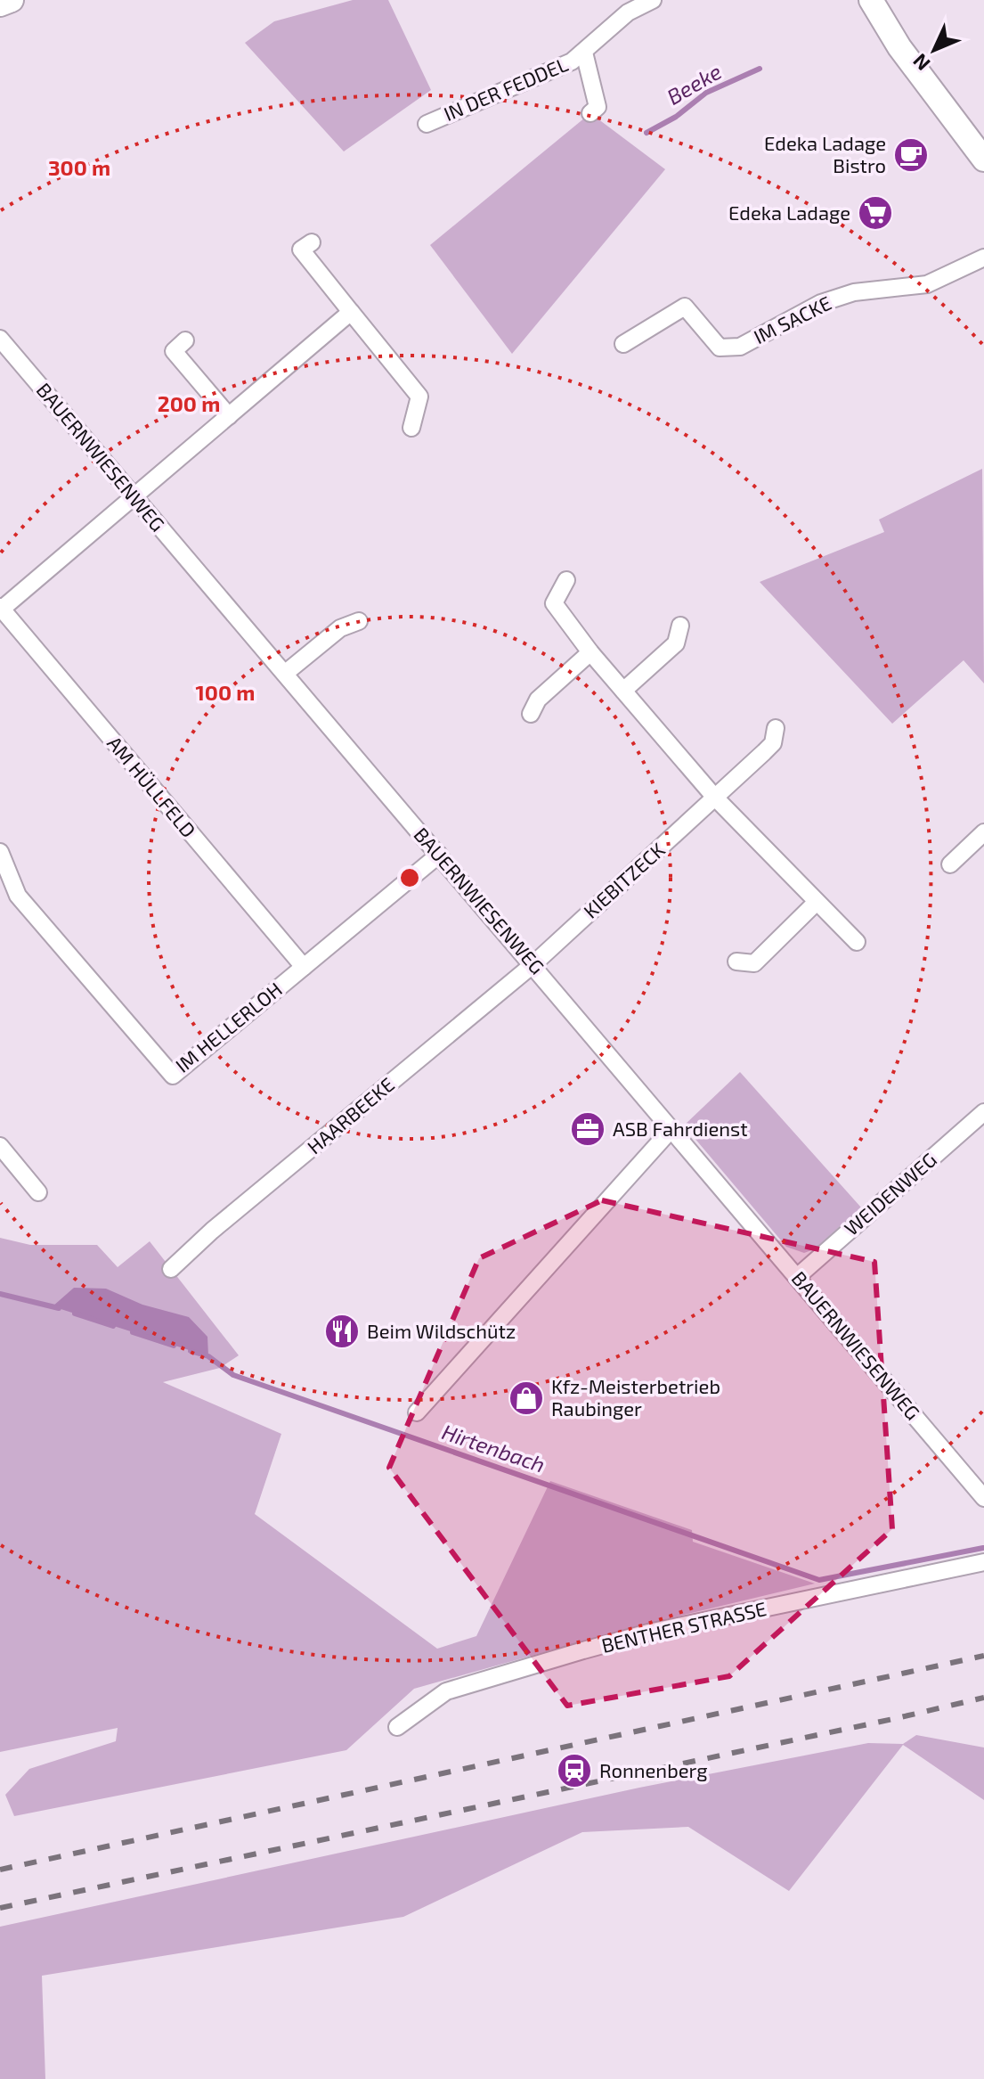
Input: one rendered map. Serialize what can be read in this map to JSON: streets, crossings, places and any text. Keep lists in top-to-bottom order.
{
  "streets": {
    "street": [
      "IN DER FEDDEL",
      "IM SACKE",
      "BAUERNWIESENWEG",
      "AM HÜLLFELD",
      "KIEBITZECK",
      "IM HELLERLOH",
      "HAARBEEKE",
      "WEIDENWEG",
      "BENTHER STRASSE"
    ]
  },
  "crossings": [
    ["BAUERNWIESENWEG", "KIEBITZECK"],
    ["BAUERNWIESENWEG", "IM HELLERLOH"],
    ["BAUERNWIESENWEG", "HAARBEEKE"],
    ["BAUERNWIESENWEG", "WEIDENWEG"],
    ["AM HÜLLFELD", "IM HELLERLOH"],
    ["KIEBITZECK", "HAARBEEKE"]
  ],
  "water": ["Beeke", "Hirtenbach"],
  "places": {
    "cafe": ["Edeka Ladage Bistro"],
    "supermarket": ["Edeka Ladage"],
    "office": ["ASB Fahrdienst"],
    "restaurant": ["Beim Wildschütz"],
    "shop": ["Kfz-Meisterbetrieb Raubinger"],
    "station": ["Ronnenberg"]
  },
  "north": "bottom left",
  "rings": ["300 m", "200 m", "100 m"]
}
